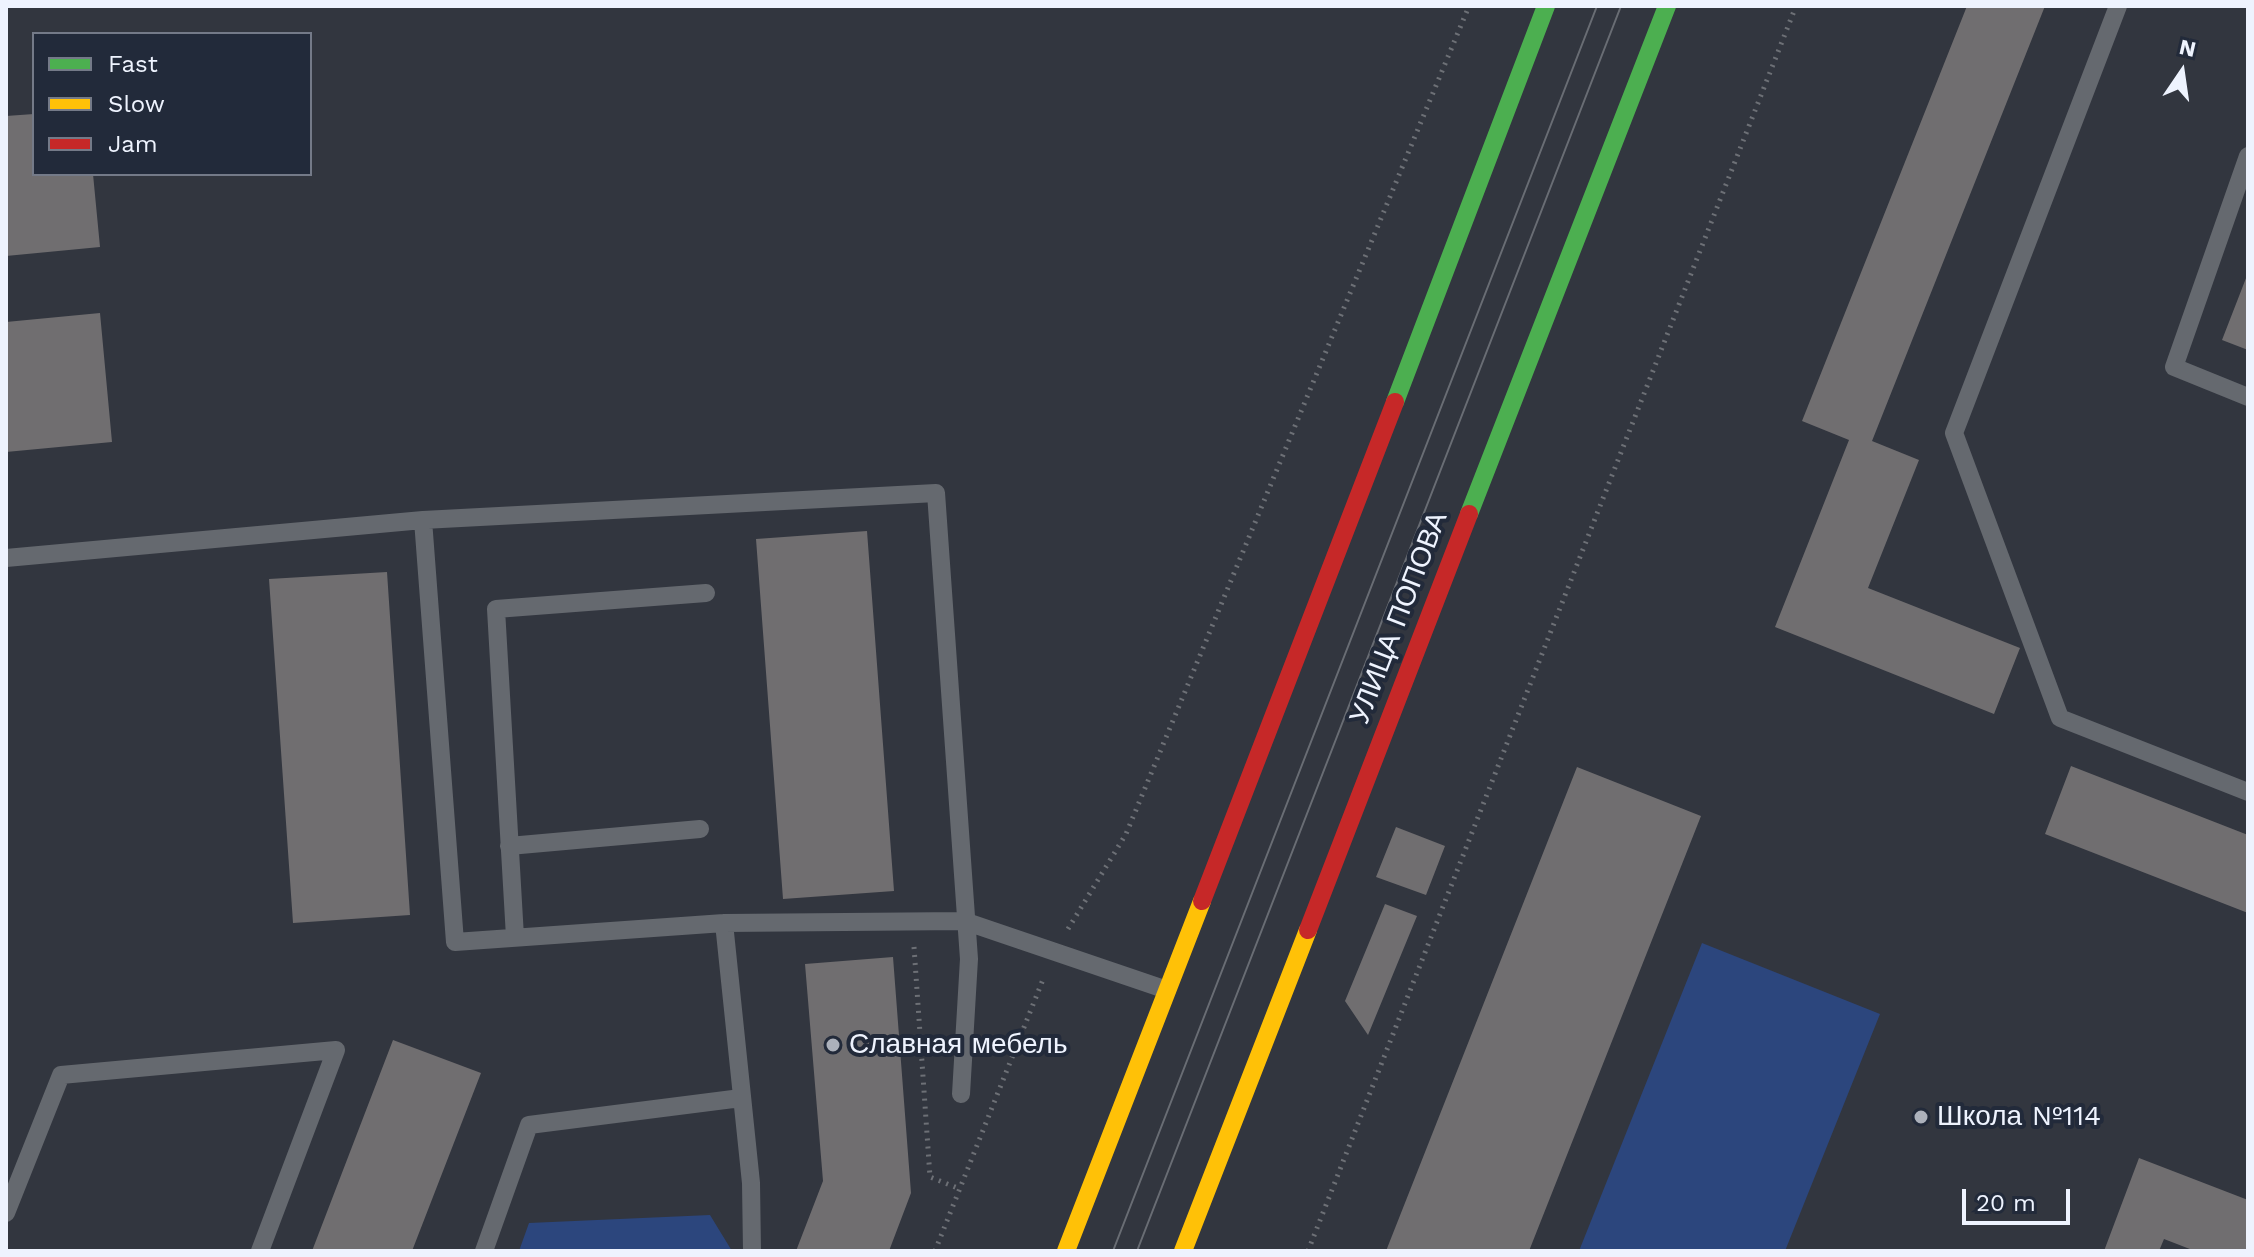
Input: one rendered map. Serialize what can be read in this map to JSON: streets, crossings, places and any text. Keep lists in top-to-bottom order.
{
  "streets": {
    "main road": ["УЛИЦА ПОПОВА"]
  },
  "places": ["Славная мебель", "Школа №114"],
  "legend": ["Fast", "Slow", "Jam"],
  "scale_bar": "20 m",
  "north": "top"
}
